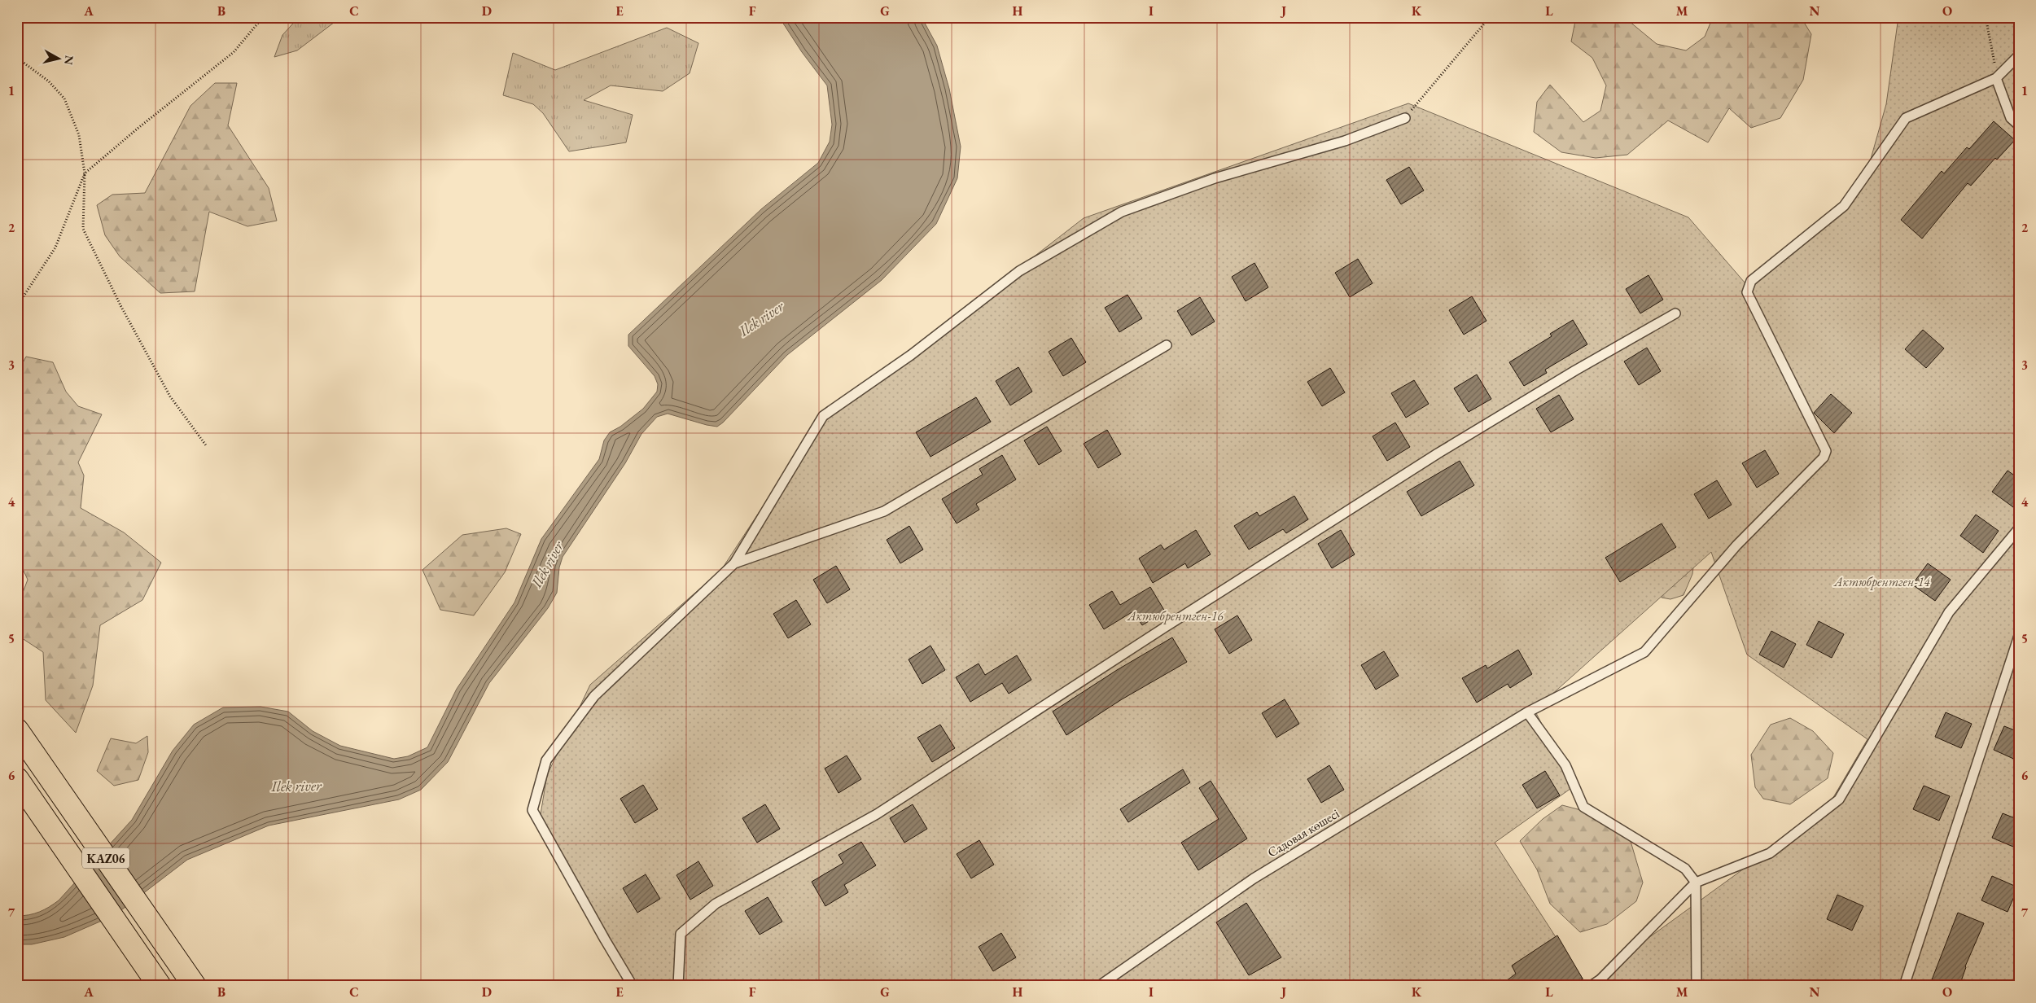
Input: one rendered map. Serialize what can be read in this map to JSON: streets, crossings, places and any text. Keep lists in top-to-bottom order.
{
  "streets": {
    "highway": ["KАZ06"],
    "lane": ["Садовая көшесі"]
  },
  "water": ["Ilek river"],
  "parks": ["Актюбрентген-14", "Актюбрентген-16"],
  "north": "right",
  "grid": {
    "columns": [
      "A",
      "B",
      "C",
      "D",
      "E",
      "F",
      "G",
      "H",
      "I",
      "J",
      "K",
      "L",
      "M",
      "N",
      "O"
    ],
    "rows": [
      "1",
      "2",
      "3",
      "4",
      "5",
      "6",
      "7"
    ]
  }
}
